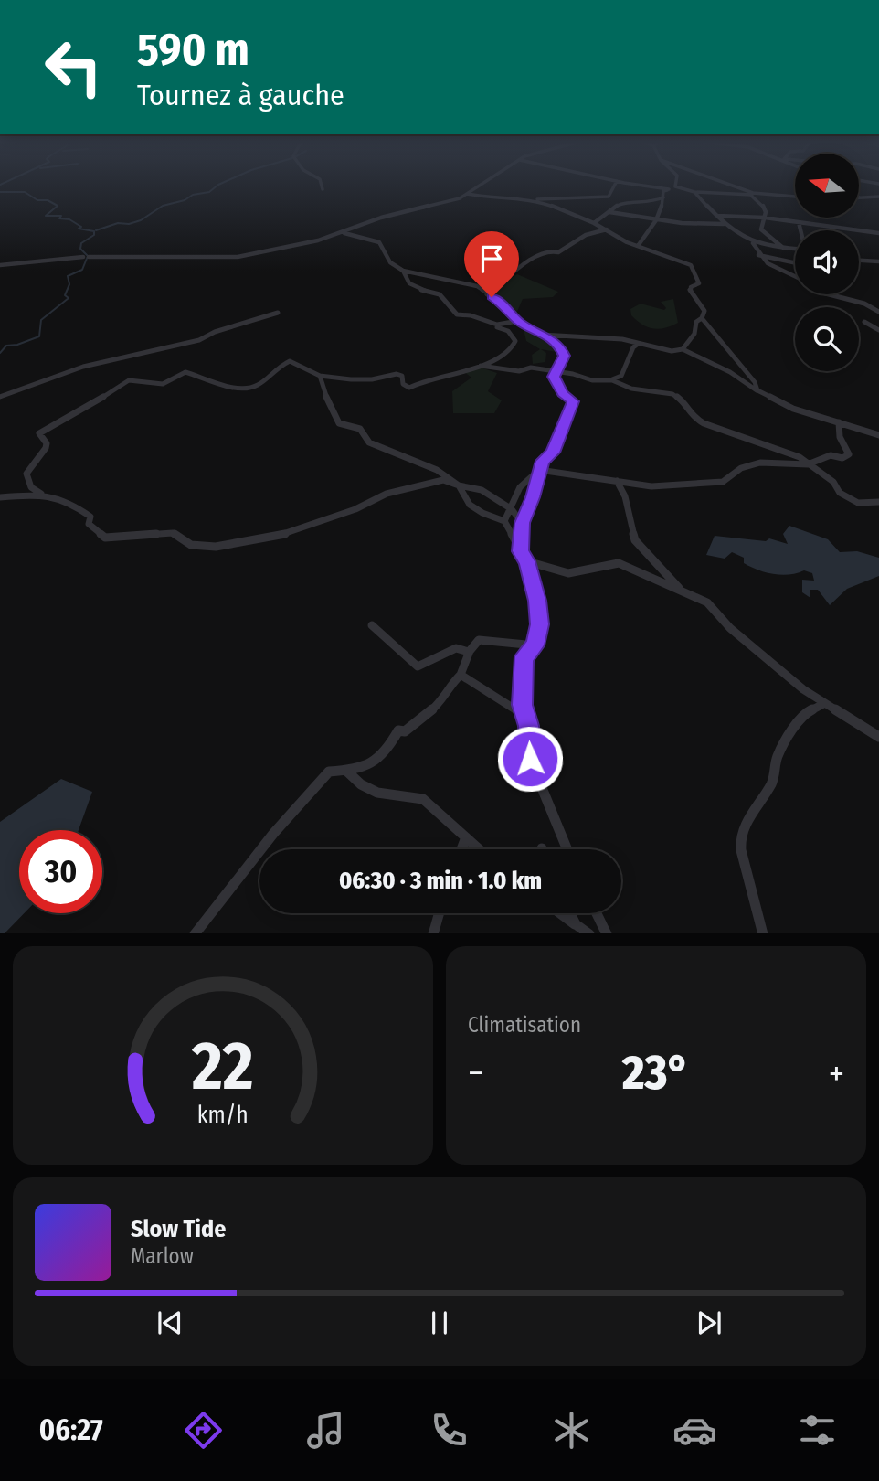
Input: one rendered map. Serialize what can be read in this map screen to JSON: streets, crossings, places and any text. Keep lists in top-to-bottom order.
{
  "north": "left",
  "page": {
    "turn": ["590 m", "Tournez à gauche"],
    "limit": "30",
    "trip": "06:30 · 3 min · 1.0 km",
    "tile": "Climatisation",
    "heat": ["−", "23°", "+"],
    "song": ["Slow Tide", "Marlow"],
    "tabs": "06:27",
    "gauge": ["22", "km/h"]
  }
}
